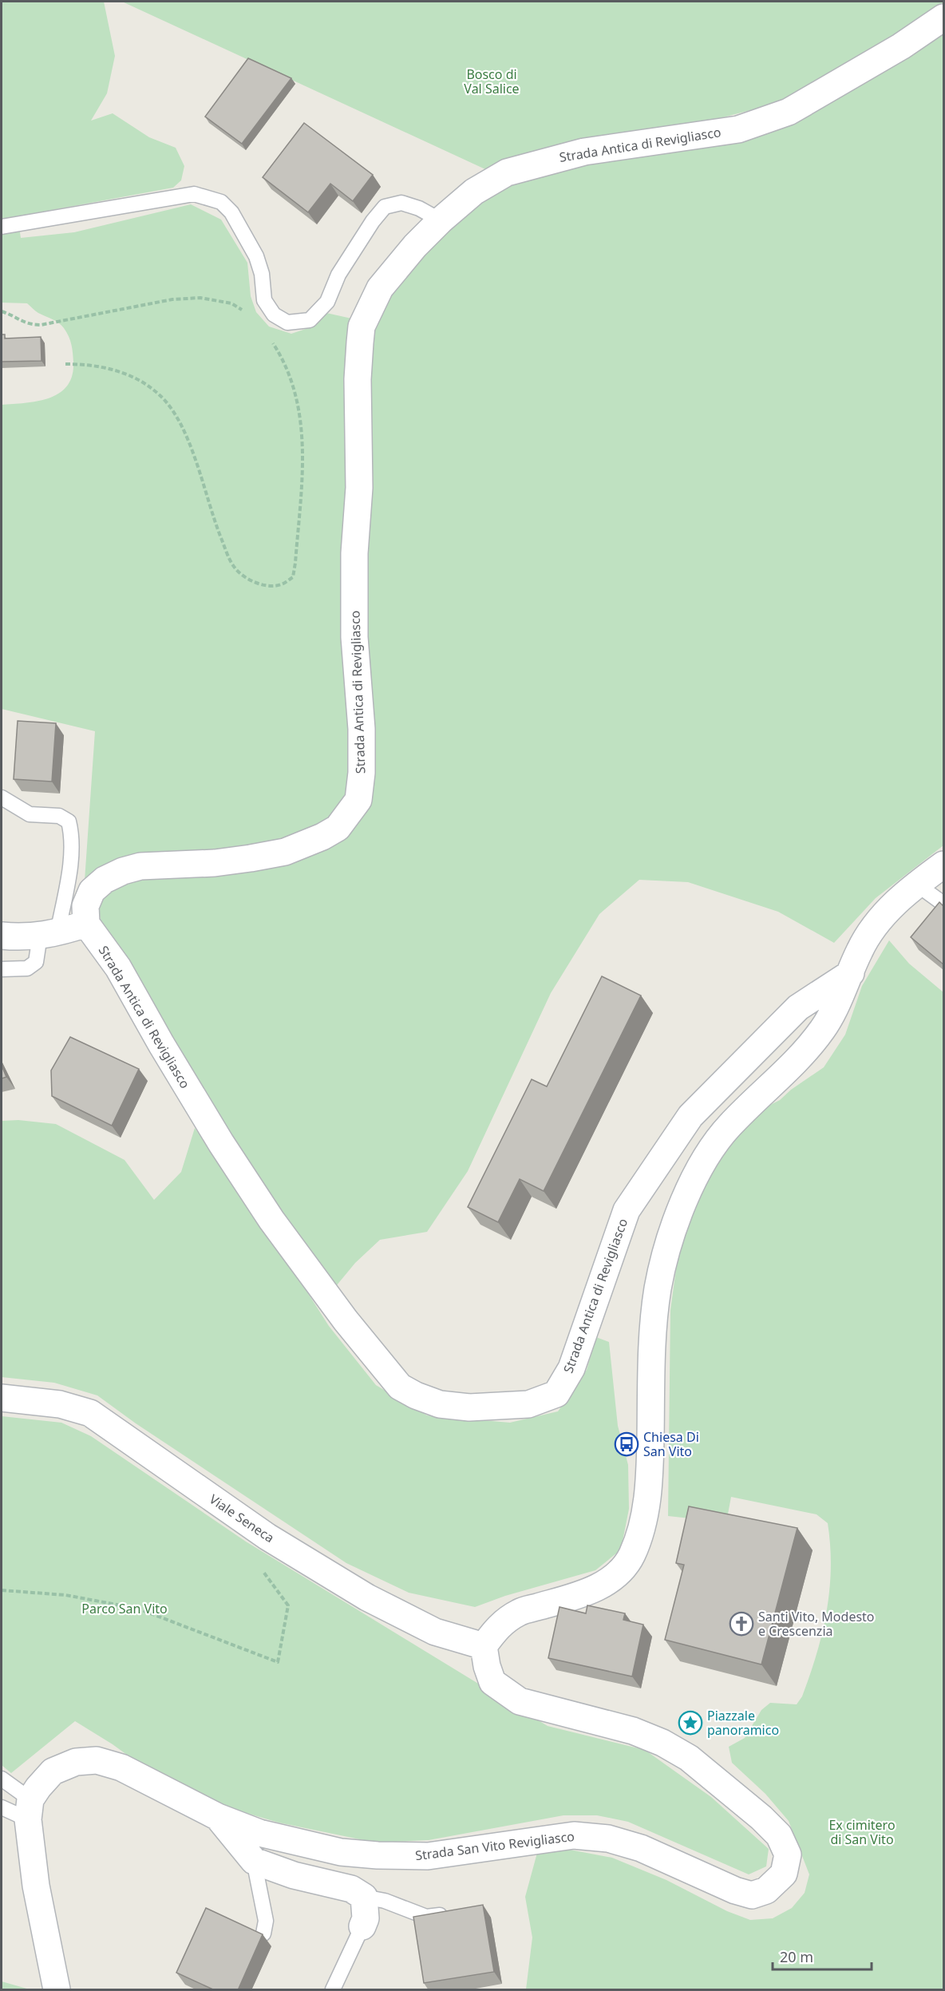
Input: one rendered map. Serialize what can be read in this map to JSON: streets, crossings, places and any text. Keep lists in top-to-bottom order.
{
  "streets": {
    "street": ["Strada Antica di Revigliasco", "Viale Seneca", "Strada San Vito Revigliasco"]
  },
  "crossings": [
    ["Viale Seneca", "Strada San Vito Revigliasco"]
  ],
  "parks": ["Bosco di Val Salice", "Parco San Vito", "Ex cimitero di San Vito"],
  "places": {
    "bus stop": ["Chiesa Di San Vito"],
    "church": ["Santi Vito, Modesto e Crescenzia"],
    "place": ["Piazzale panoramico"]
  },
  "scale_bar": "20 m"
}
